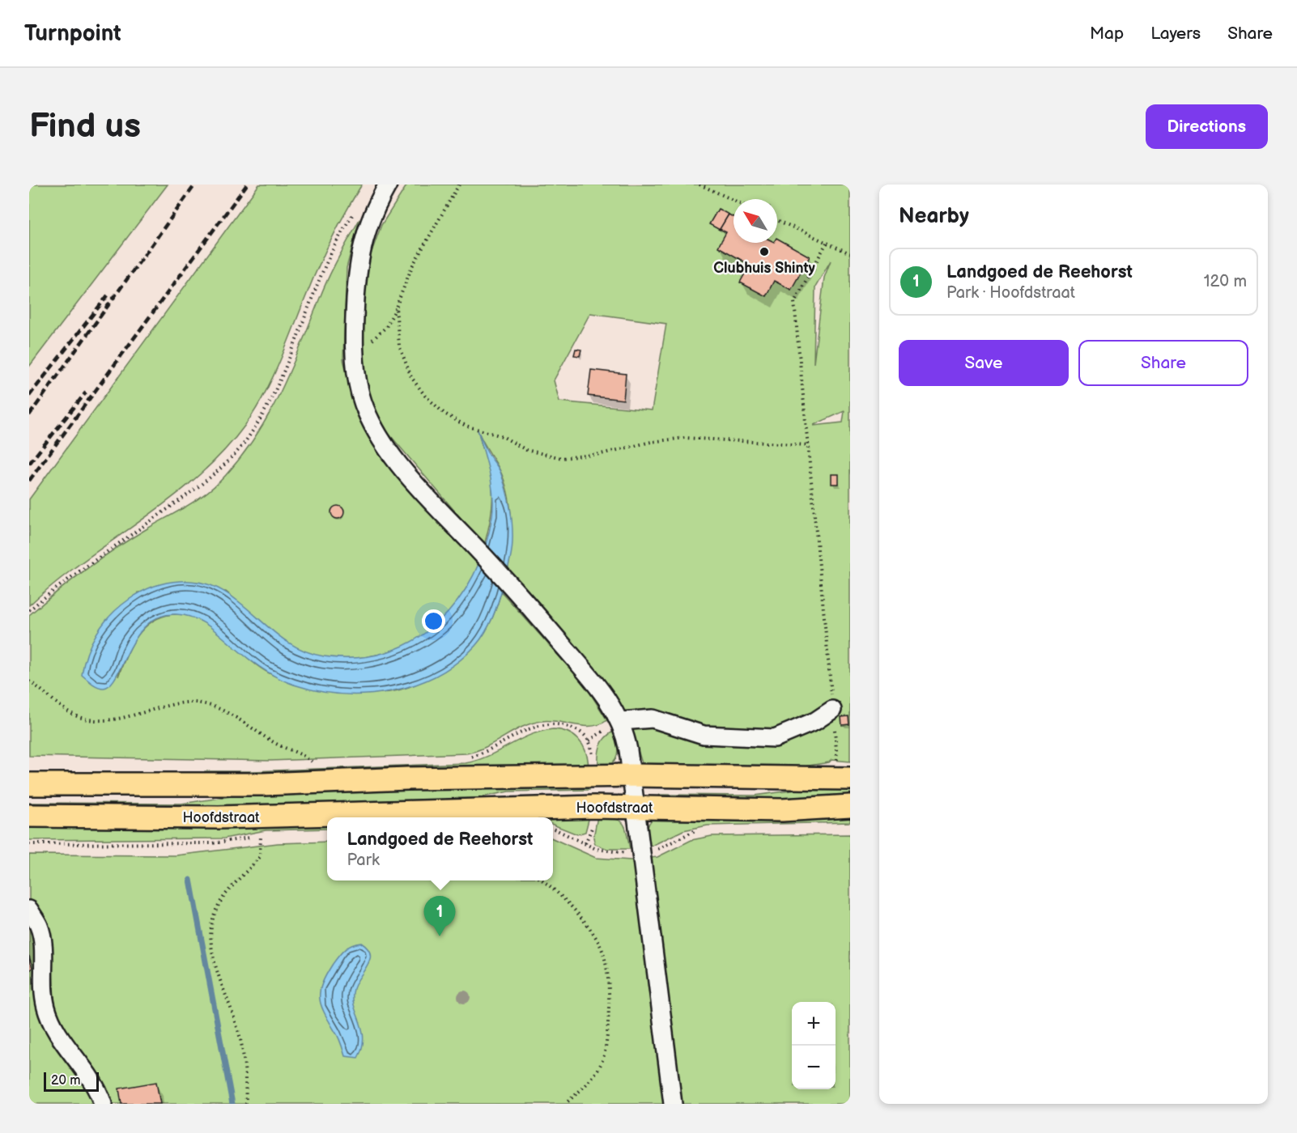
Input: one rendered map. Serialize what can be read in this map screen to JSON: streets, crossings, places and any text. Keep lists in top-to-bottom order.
{
  "streets": {
    "main road": ["Hoofdstraat"]
  },
  "places": ["Clubhuis Shinty"],
  "scale_bar": "20 m",
  "north": "top left",
  "page": {
    "header": "Turnpoint",
    "nav": ["Map", "Layers", "Share"],
    "buttons": [
      "Directions",
      ["Save", "Share"]
    ],
    "title": "Find us",
    "heading": "Nearby",
    "list": [
      {
        "mark": "1",
        "name": "Landgoed de Reehorst",
        "note": "Park · Hoofdstraat",
        "value": "120 m"
      }
    ],
    "popup": ["Landgoed de Reehorst", "Park"],
    "pins": "1",
    "map_buttons": ["+", "−"],
    "scale": "20 m"
  }
}
